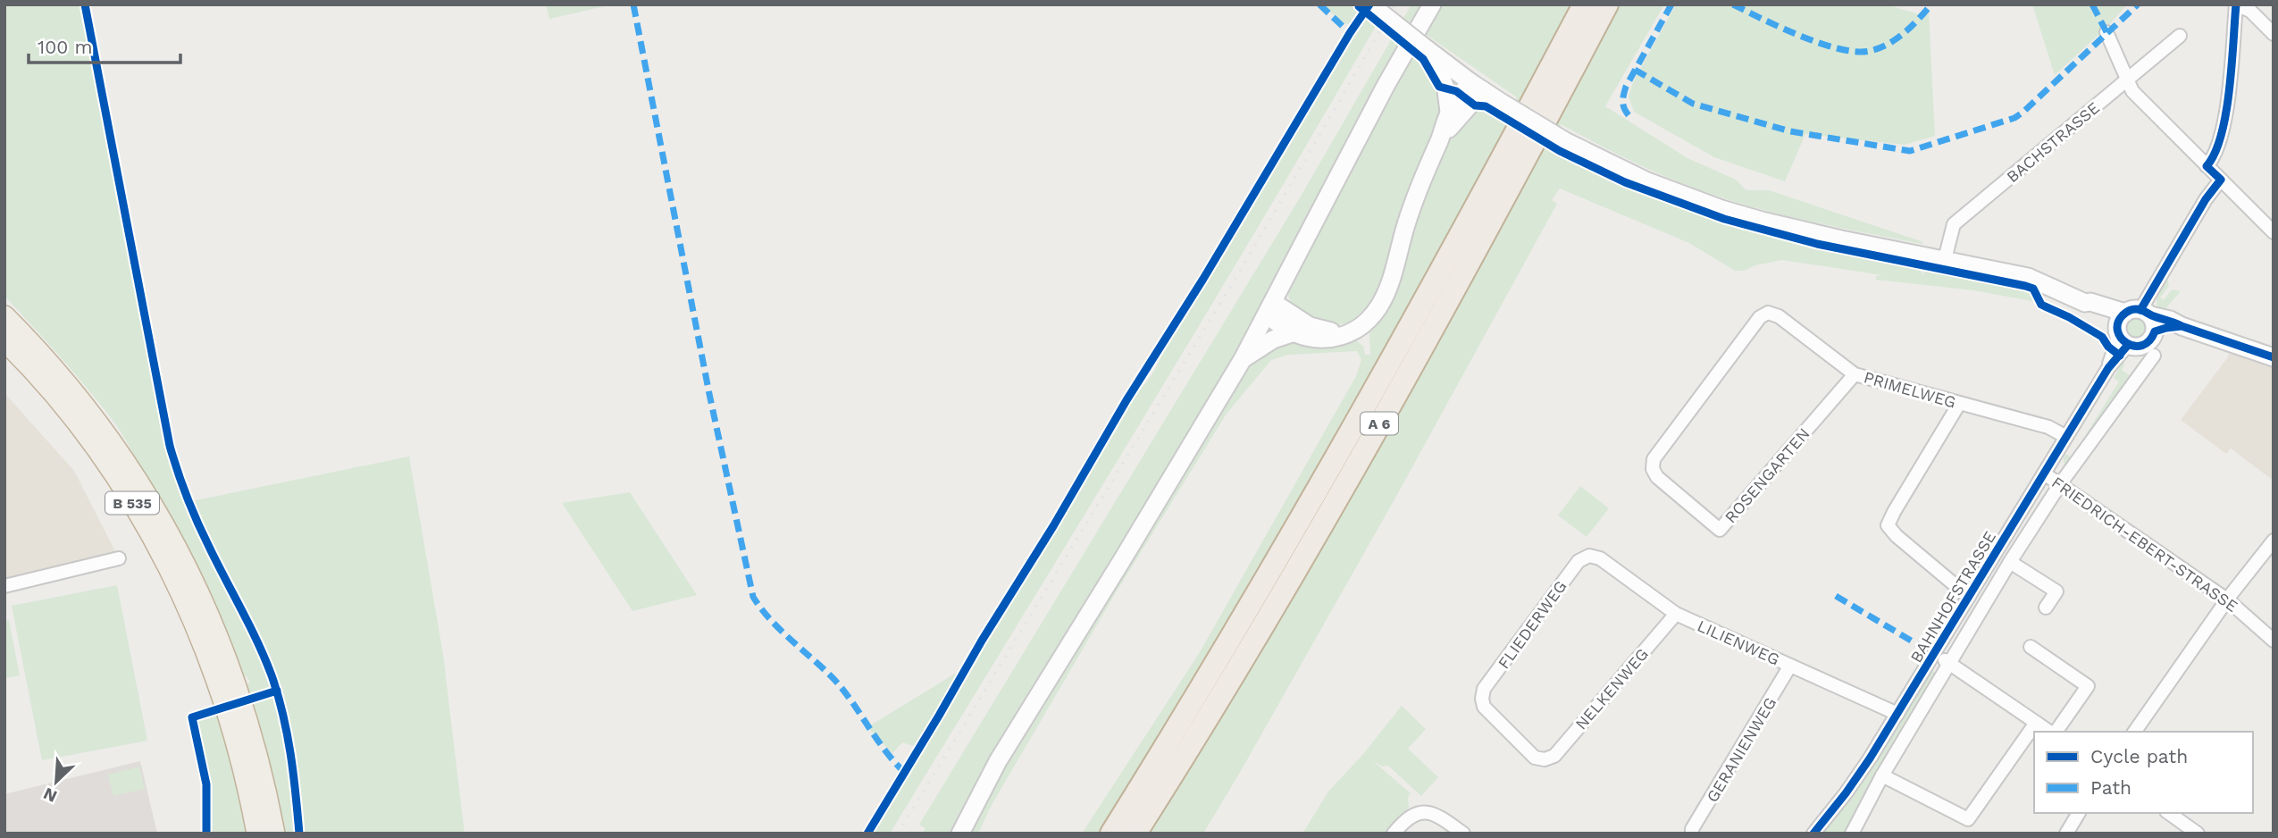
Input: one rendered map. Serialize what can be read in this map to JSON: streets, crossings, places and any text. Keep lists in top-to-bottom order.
{
  "streets": {
    "highway": ["A 6", "B 535"],
    "street": [
      "BACHSTRASSE",
      "PRIMELWEG",
      "ROSENGARTEN",
      "FRIEDRICH-EBERT-STRASSE",
      "BAHNHOFSTRASSE",
      "FLIEDERWEG",
      "LILIENWEG",
      "NELKENWEG",
      "GERANIENWEG"
    ]
  },
  "crossings": [
    ["PRIMELWEG", "ROSENGARTEN"],
    ["PRIMELWEG", "BAHNHOFSTRASSE"],
    ["FRIEDRICH-EBERT-STRASSE", "BAHNHOFSTRASSE"],
    ["BAHNHOFSTRASSE", "LILIENWEG"],
    ["FLIEDERWEG", "LILIENWEG"],
    ["FLIEDERWEG", "NELKENWEG"],
    ["LILIENWEG", "NELKENWEG"],
    ["LILIENWEG", "GERANIENWEG"]
  ],
  "legend": ["Cycle path", "Path"],
  "scale_bar": "100 m",
  "north": "bottom left"
}
